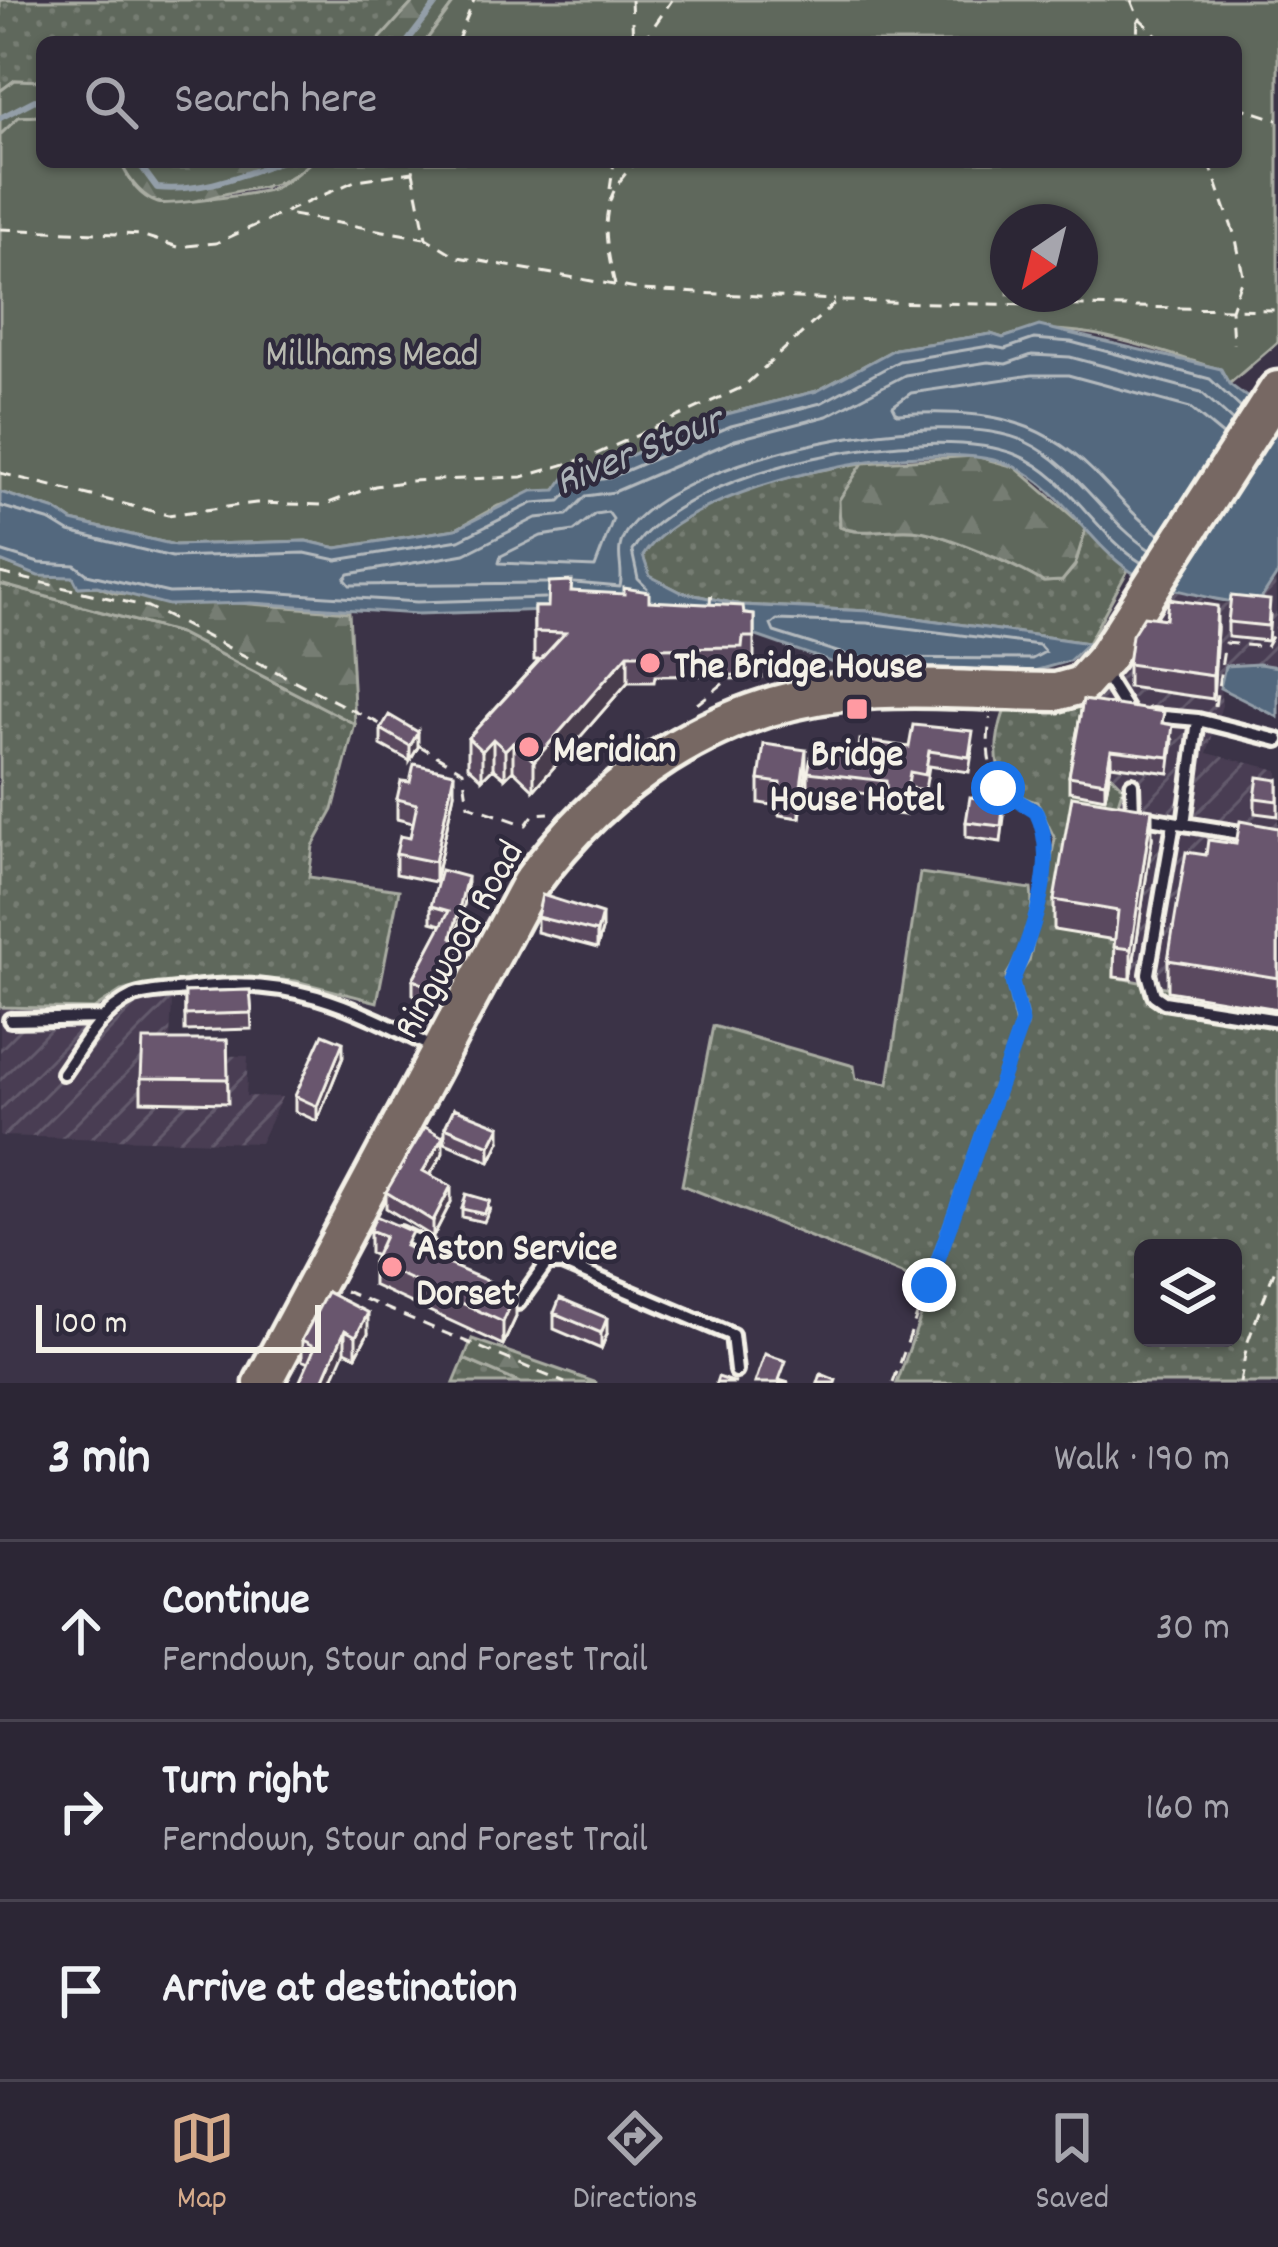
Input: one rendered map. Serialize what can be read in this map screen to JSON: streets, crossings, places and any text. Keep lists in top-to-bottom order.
{
  "streets": {
    "highway": ["Ringwood Road"]
  },
  "water": ["River Stour"],
  "parks": ["Millhams Mead"],
  "places": {
    "other": ["The Bridge House", "Meridian", "Aston Service Dorset"],
    "transit": ["Bridge House Hotel"]
  },
  "scale_bar": "100 m",
  "north": "bottom left",
  "page": {
    "search": "Search here",
    "scale": "100 m",
    "heading": ["3 min", "Walk · 190 m"],
    "list": [
      ["Continue", "Ferndown, Stour and Forest Trail", "30 m"],
      ["Turn right", "Ferndown, Stour and Forest Trail", "160 m"],
      "Arrive at destination"
    ],
    "nav": ["Map", "Directions", "Saved"]
  }
}
